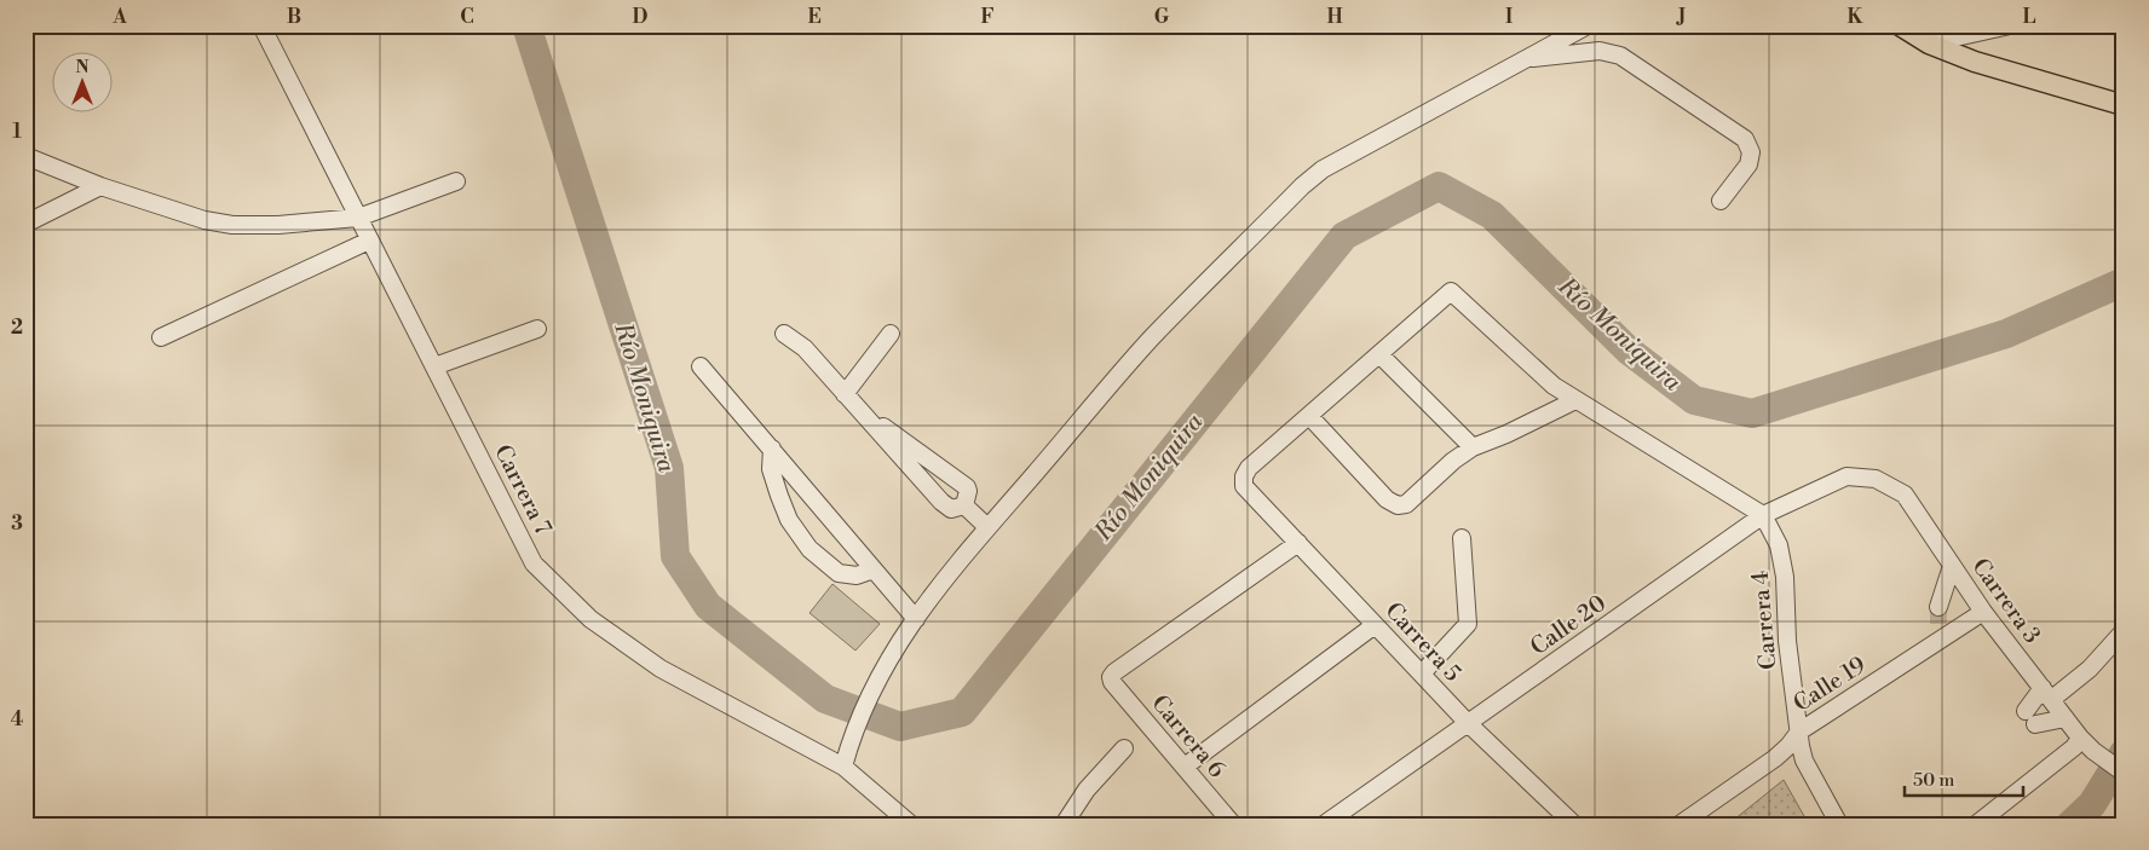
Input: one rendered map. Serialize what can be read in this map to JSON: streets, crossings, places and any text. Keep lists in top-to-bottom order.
{
  "streets": {
    "street": [
      "Carrera 7",
      "Carrera 3",
      "Carrera 4",
      "Calle 20",
      "Carrera 5",
      "Calle 19",
      "Carrera 6"
    ]
  },
  "crossings": [
    ["Carrera 3", "Calle 20"],
    ["Carrera 3", "Calle 19"],
    ["Carrera 4", "Calle 20"],
    ["Carrera 4", "Calle 19"],
    ["Calle 20", "Carrera 5"],
    ["Carrera 5", "Carrera 6"]
  ],
  "water": ["Río Moniquira"],
  "scale_bar": "50 m",
  "north": "top",
  "grid": {
    "columns": [
      "A",
      "B",
      "C",
      "D",
      "E",
      "F",
      "G",
      "H",
      "I",
      "J",
      "K",
      "L"
    ],
    "rows": [
      "1",
      "2",
      "3",
      "4"
    ]
  }
}
